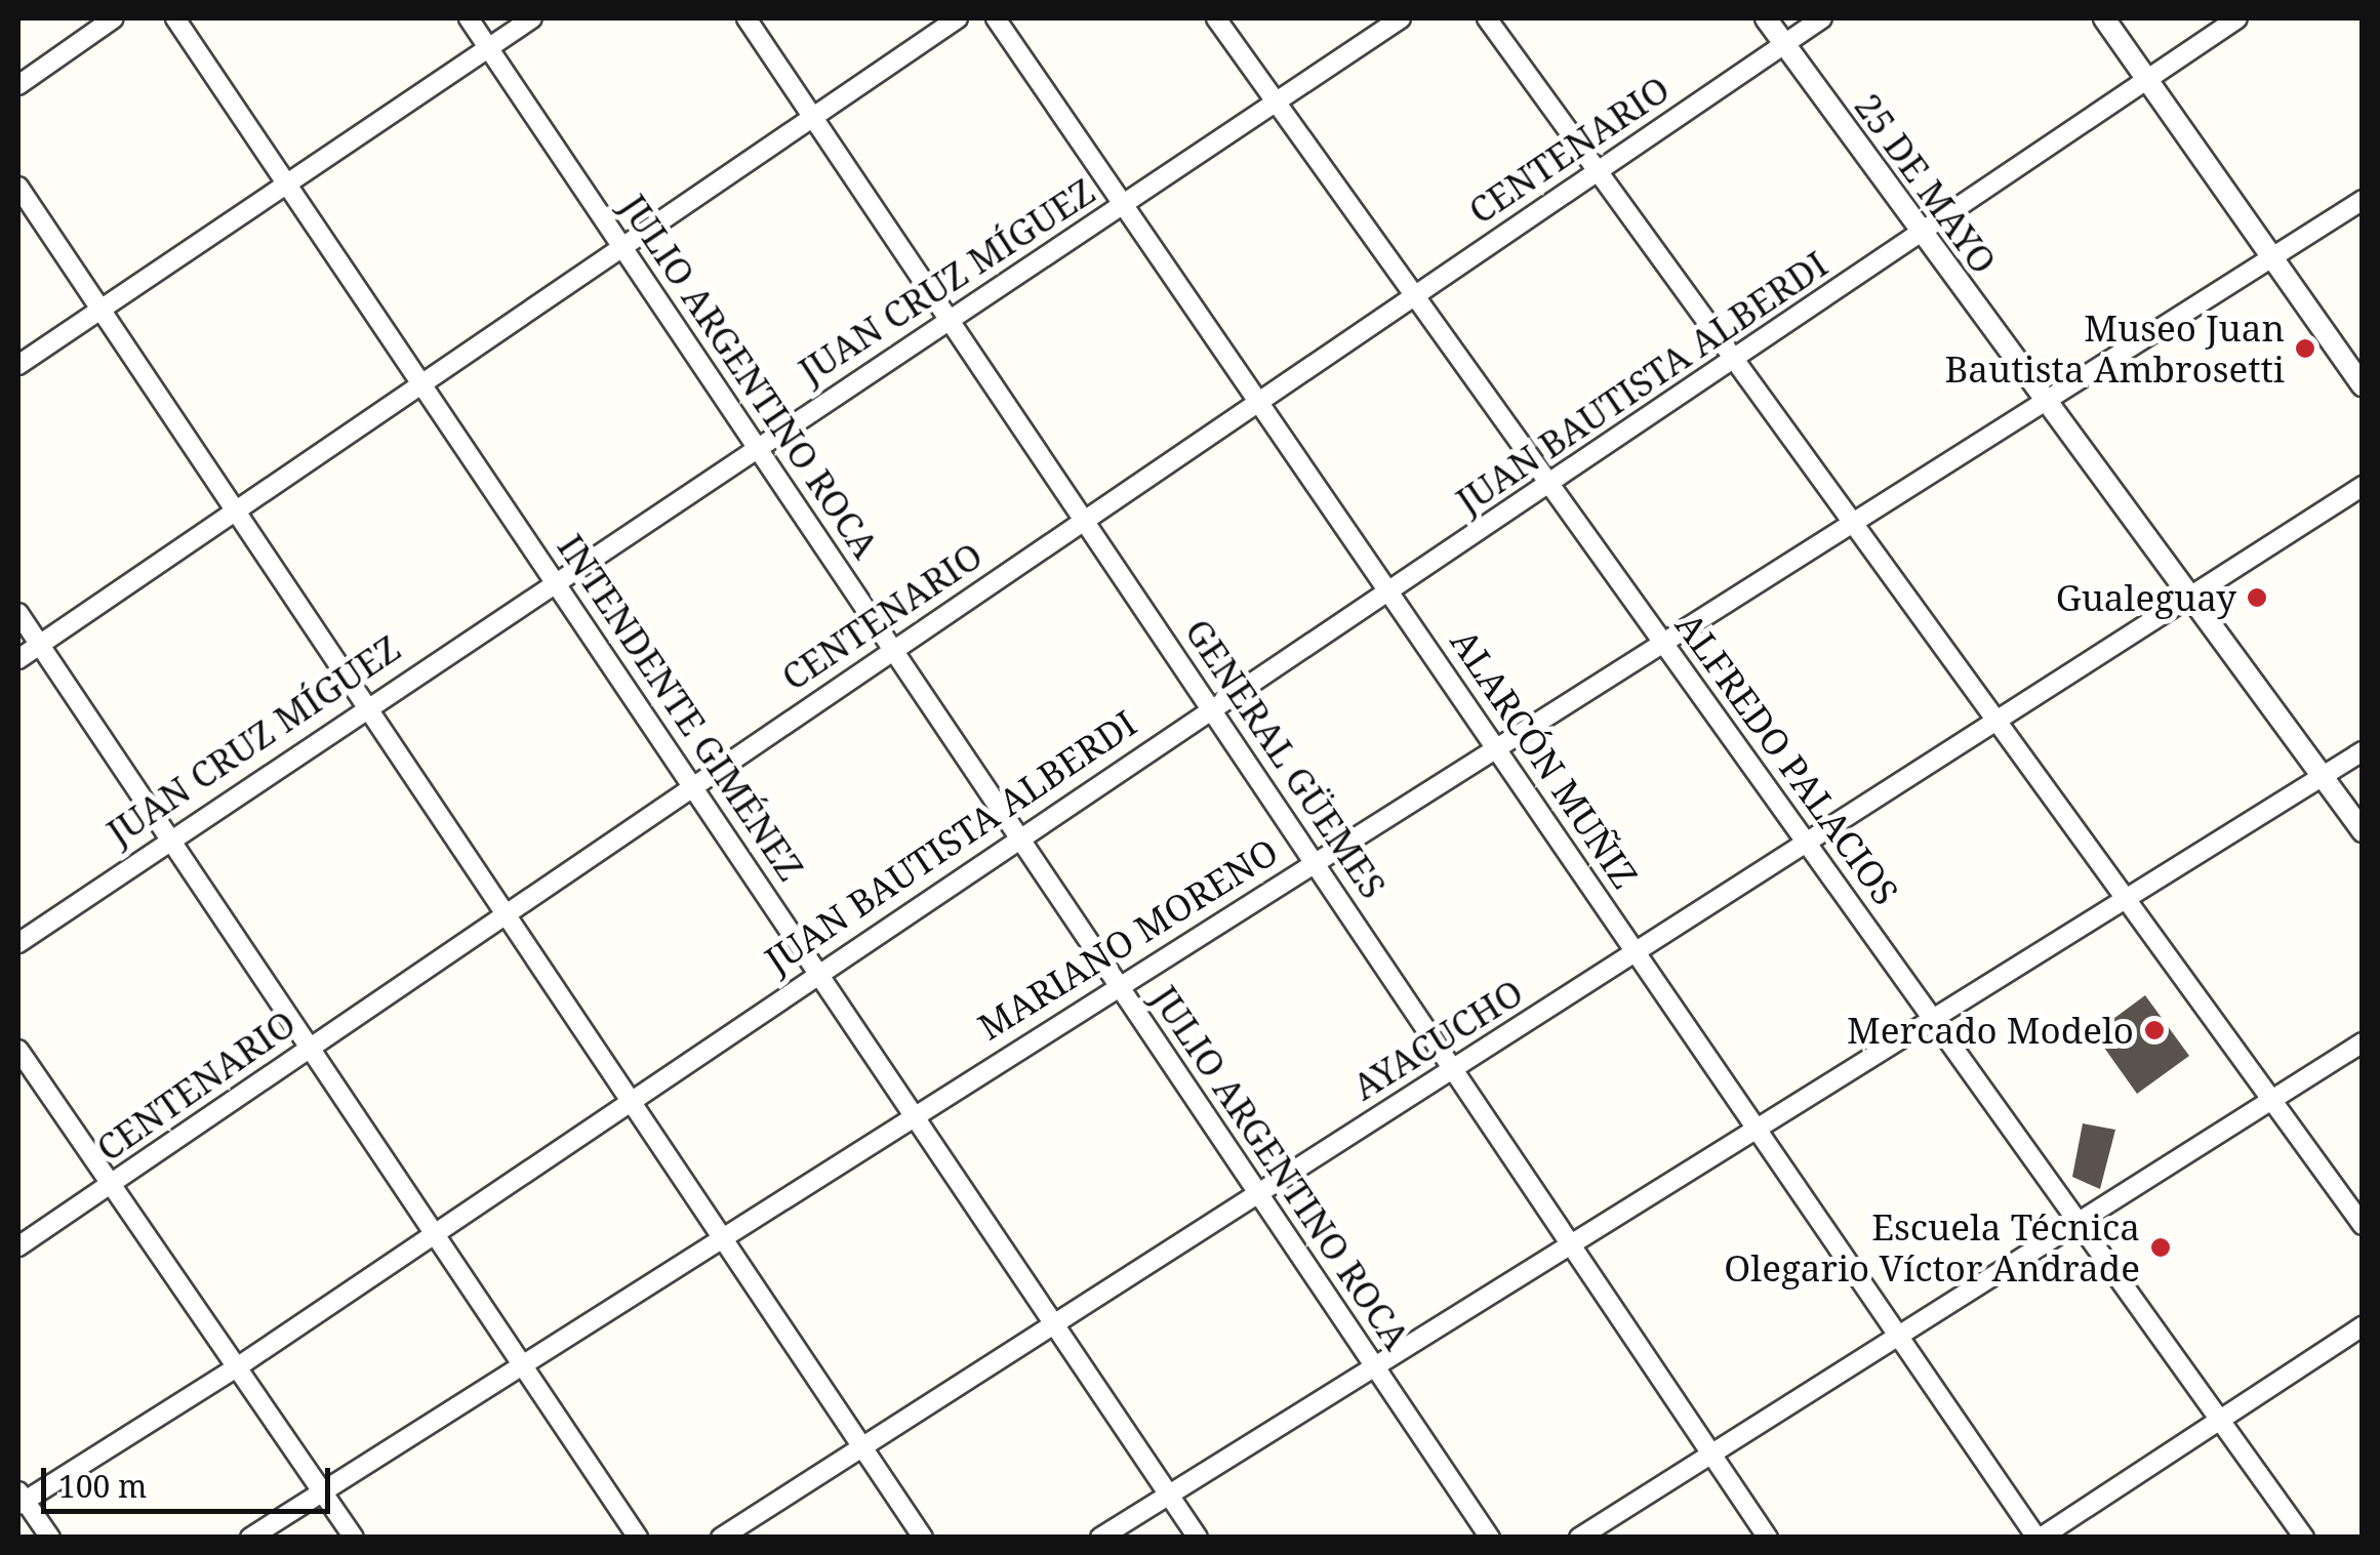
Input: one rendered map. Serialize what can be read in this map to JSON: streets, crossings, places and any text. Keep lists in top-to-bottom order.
{
  "streets": {
    "street": [
      "CENTENARIO",
      "25 DE MAYO",
      "JUAN CRUZ MÍGUEZ",
      "JULIO ARGENTINO ROCA",
      "JUAN BAUTISTA ALBERDI",
      "INTENDENTE GIMÉNEZ",
      "GENERAL GÜEMES",
      "ALARCÓN MUÑIZ",
      "ALFREDO PALACIOS",
      "MARIANO MORENO",
      "AYACUCHO"
    ]
  },
  "crossings": [
    ["CENTENARIO", "25 DE MAYO"],
    ["CENTENARIO", "JULIO ARGENTINO ROCA"],
    ["CENTENARIO", "INTENDENTE GIMÉNEZ"],
    ["CENTENARIO", "GENERAL GÜEMES"],
    ["CENTENARIO", "ALARCÓN MUÑIZ"],
    ["CENTENARIO", "ALFREDO PALACIOS"],
    ["25 DE MAYO", "JUAN BAUTISTA ALBERDI"],
    ["25 DE MAYO", "MARIANO MORENO"],
    ["25 DE MAYO", "AYACUCHO"],
    ["JUAN CRUZ MÍGUEZ", "JULIO ARGENTINO ROCA"],
    ["JUAN CRUZ MÍGUEZ", "INTENDENTE GIMÉNEZ"],
    ["JUAN CRUZ MÍGUEZ", "GENERAL GÜEMES"],
    ["JUAN CRUZ MÍGUEZ", "ALARCÓN MUÑIZ"],
    ["JUAN CRUZ MÍGUEZ", "ALFREDO PALACIOS"],
    ["JULIO ARGENTINO ROCA", "JUAN BAUTISTA ALBERDI"],
    ["JULIO ARGENTINO ROCA", "MARIANO MORENO"],
    ["JULIO ARGENTINO ROCA", "AYACUCHO"],
    ["JUAN BAUTISTA ALBERDI", "INTENDENTE GIMÉNEZ"],
    ["JUAN BAUTISTA ALBERDI", "GENERAL GÜEMES"],
    ["JUAN BAUTISTA ALBERDI", "ALARCÓN MUÑIZ"],
    ["JUAN BAUTISTA ALBERDI", "ALFREDO PALACIOS"],
    ["INTENDENTE GIMÉNEZ", "MARIANO MORENO"],
    ["INTENDENTE GIMÉNEZ", "AYACUCHO"],
    ["GENERAL GÜEMES", "MARIANO MORENO"],
    ["GENERAL GÜEMES", "AYACUCHO"],
    ["ALARCÓN MUÑIZ", "MARIANO MORENO"],
    ["ALARCÓN MUÑIZ", "AYACUCHO"],
    ["ALFREDO PALACIOS", "MARIANO MORENO"],
    ["ALFREDO PALACIOS", "AYACUCHO"]
  ],
  "places": [
    "Museo Juan Bautista Ambrosetti",
    "Gualeguay",
    "Mercado Modelo",
    "Escuela Técnica Olegario Víctor Andrade"
  ],
  "scale_bar": "100 m"
}
